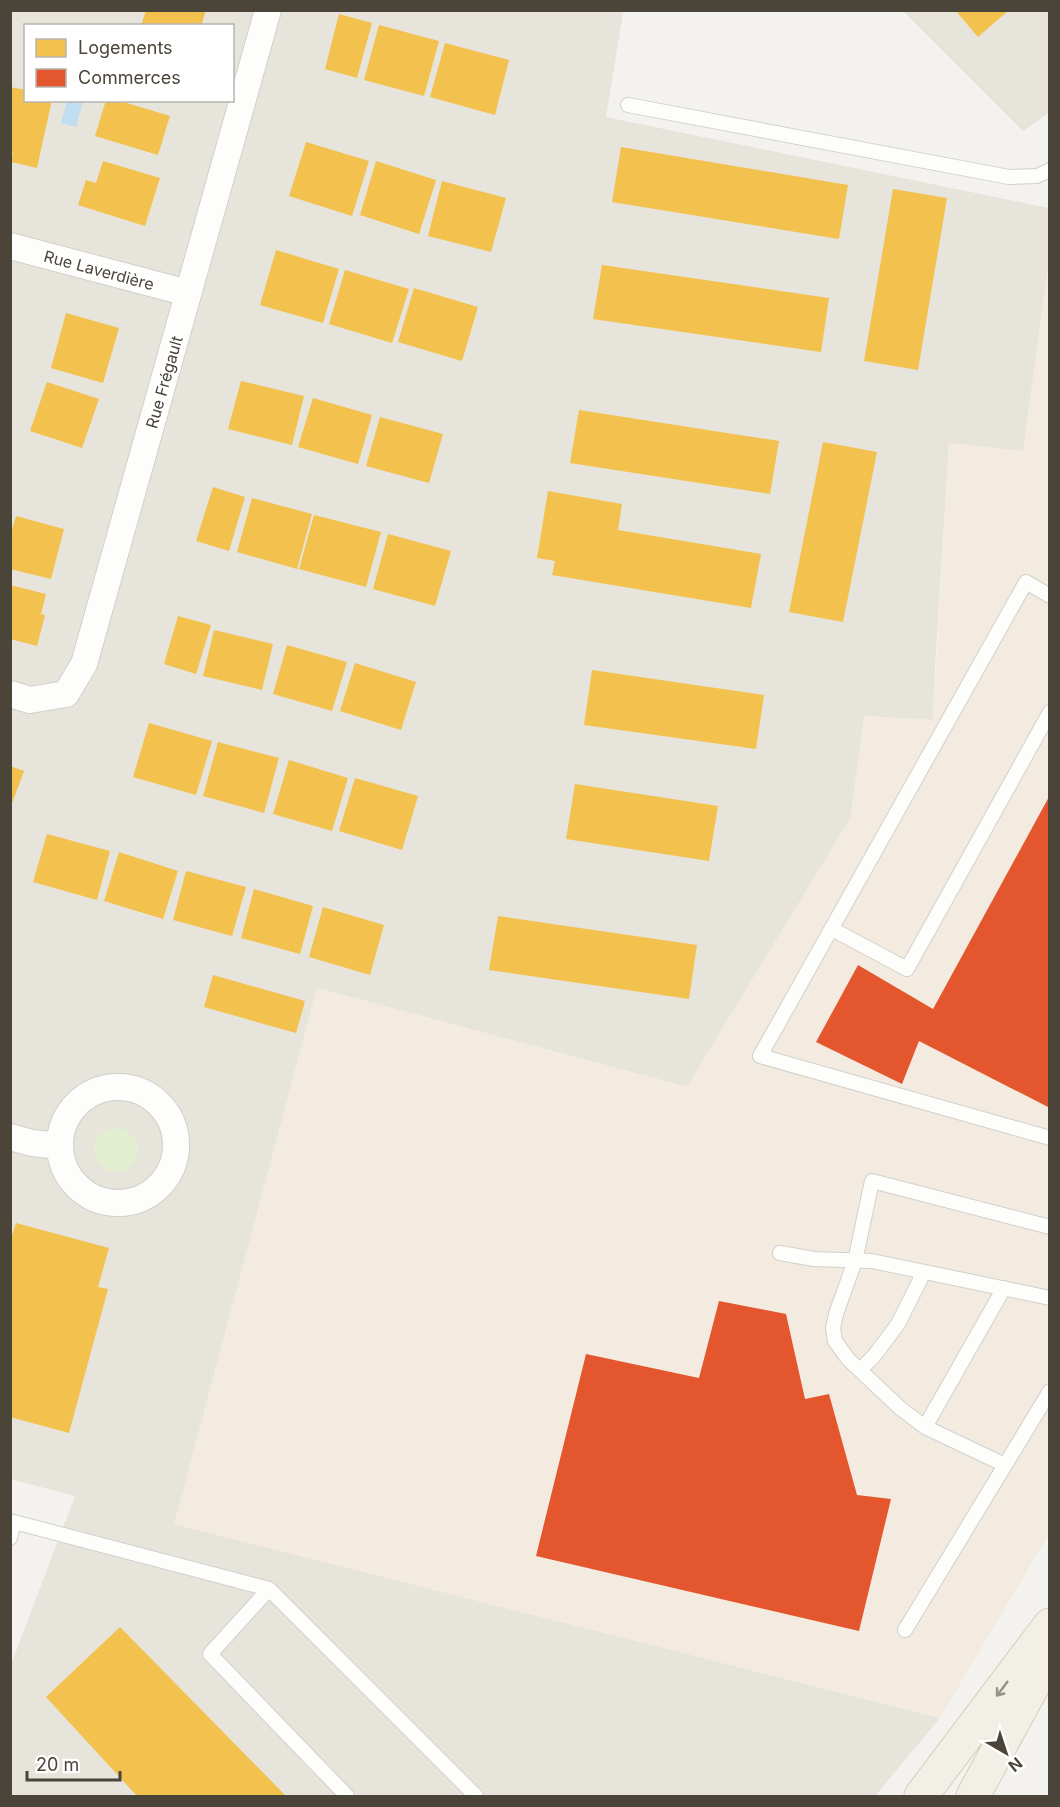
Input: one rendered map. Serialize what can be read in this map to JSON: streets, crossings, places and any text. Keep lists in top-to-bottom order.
{
  "streets": {
    "street": ["Rue Laverdière", "Rue Frégault"]
  },
  "crossings": [
    ["Rue Laverdière", "Rue Frégault"]
  ],
  "legend": ["Logements", "Commerces"],
  "scale_bar": "20 m",
  "north": "bottom right"
}
